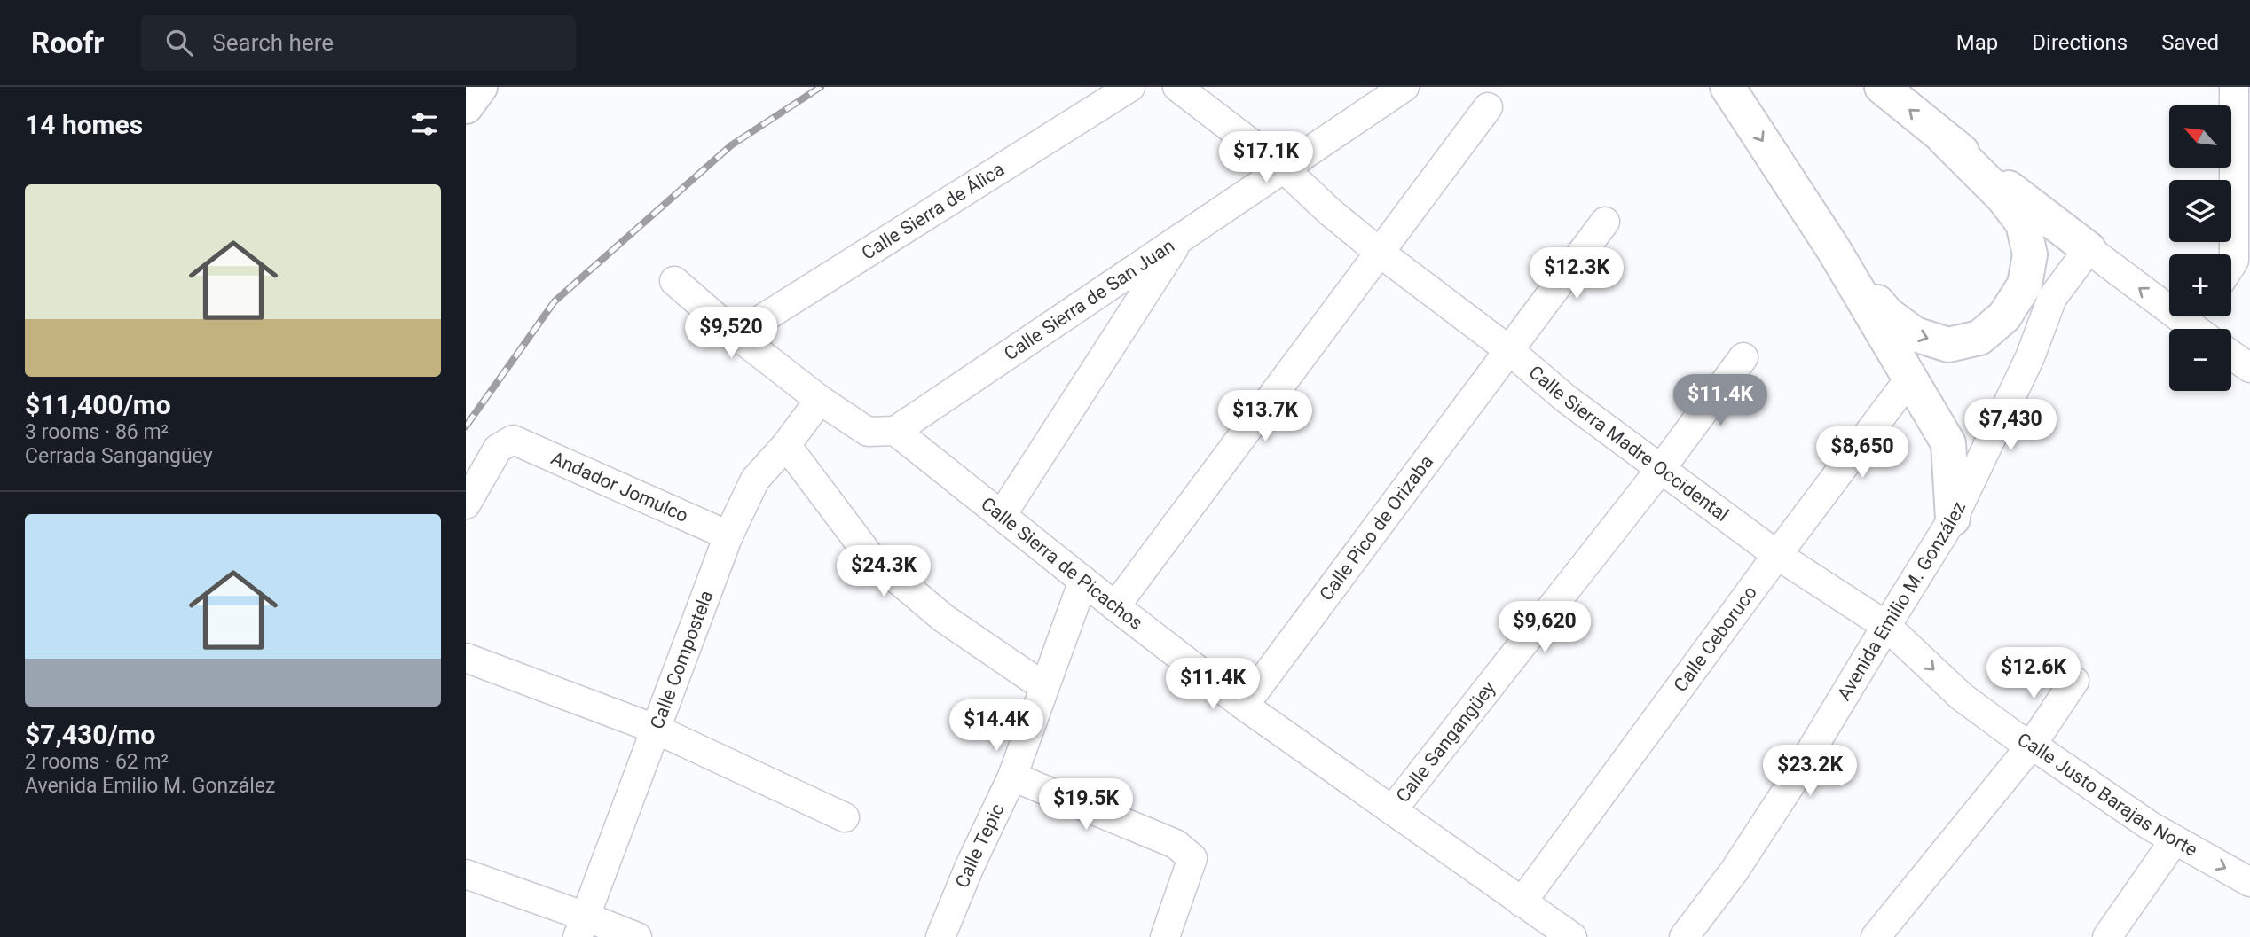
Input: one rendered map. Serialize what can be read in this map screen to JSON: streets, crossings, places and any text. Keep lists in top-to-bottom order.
{
  "streets": {
    "street": [
      "Calle Sierra de Álica",
      "Calle Sierra de San Juan",
      "Calle Sierra Madre Occidental",
      "Andador Jomulco",
      "Calle Pico de Orizaba",
      "Calle Sierra de Picachos",
      "Avenida Emilio M. González",
      "Calle Ceboruco",
      "Calle Compostela",
      "Calle Sangangüey",
      "Calle Justo Barajas Norte",
      "Calle Tepic"
    ]
  },
  "crossings": [
    ["Calle Sierra de San Juan", "Calle Sierra de Picachos"],
    ["Calle Sierra Madre Occidental", "Calle Pico de Orizaba"],
    ["Calle Sierra Madre Occidental", "Avenida Emilio M. González"],
    ["Calle Sierra Madre Occidental", "Calle Ceboruco"],
    ["Calle Sierra Madre Occidental", "Calle Sangangüey"],
    ["Calle Sierra Madre Occidental", "Calle Justo Barajas Norte"],
    ["Andador Jomulco", "Calle Compostela"],
    ["Calle Pico de Orizaba", "Calle Sierra de Picachos"],
    ["Calle Sierra de Picachos", "Calle Ceboruco"],
    ["Calle Sierra de Picachos", "Calle Sangangüey"],
    ["Calle Sierra de Picachos", "Calle Tepic"],
    ["Avenida Emilio M. González", "Calle Justo Barajas Norte"]
  ],
  "one_way": ["Calle Justo Barajas Norte"],
  "north": "top left",
  "page": {
    "header": "Roofr",
    "search": "Search here",
    "nav": ["Map", "Directions", "Saved"],
    "heading": "14 homes",
    "map_buttons": ["+", "−"],
    "price": [
      "$17.1K",
      "$12.3K",
      "$9,520",
      "$11.4K",
      "$13.7K",
      "$7,430",
      "$8,650",
      "$24.3K",
      "$9,620",
      "$12.6K",
      "$11.4K",
      "$14.4K",
      "$23.2K",
      "$19.5K"
    ],
    "list": [
      {
        "name": "$11,400/mo",
        "note": "3 rooms · 86 m² · Cerrada Sangangüey"
      },
      {
        "name": "$7,430/mo",
        "note": "2 rooms · 62 m² · Avenida Emilio M. González"
      }
    ]
  }
}
